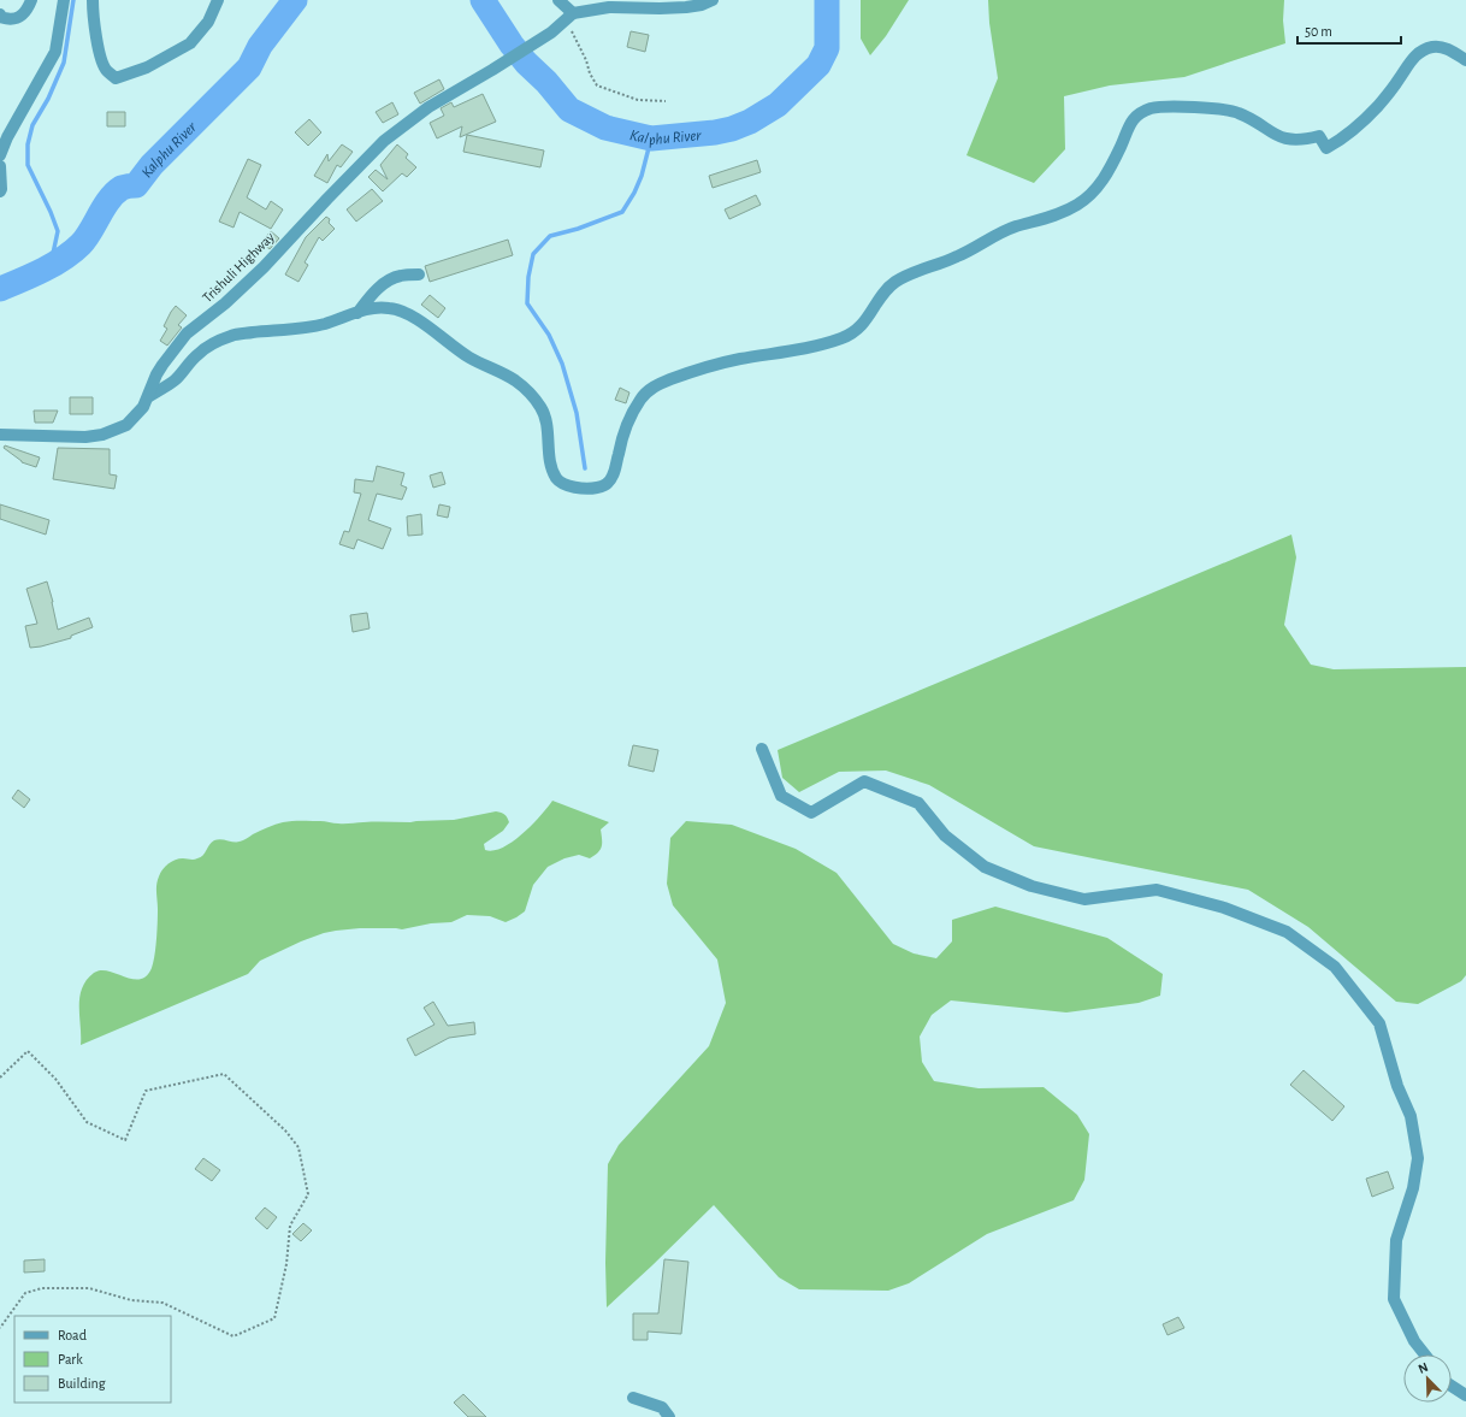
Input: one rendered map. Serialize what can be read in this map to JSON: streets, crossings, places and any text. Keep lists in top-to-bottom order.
{
  "streets": {
    "street": ["Trishuli Highway"]
  },
  "water": ["Kalphu River"],
  "legend": ["Road", "Park", "Building"],
  "scale_bar": "50 m",
  "north": "top left"
}
